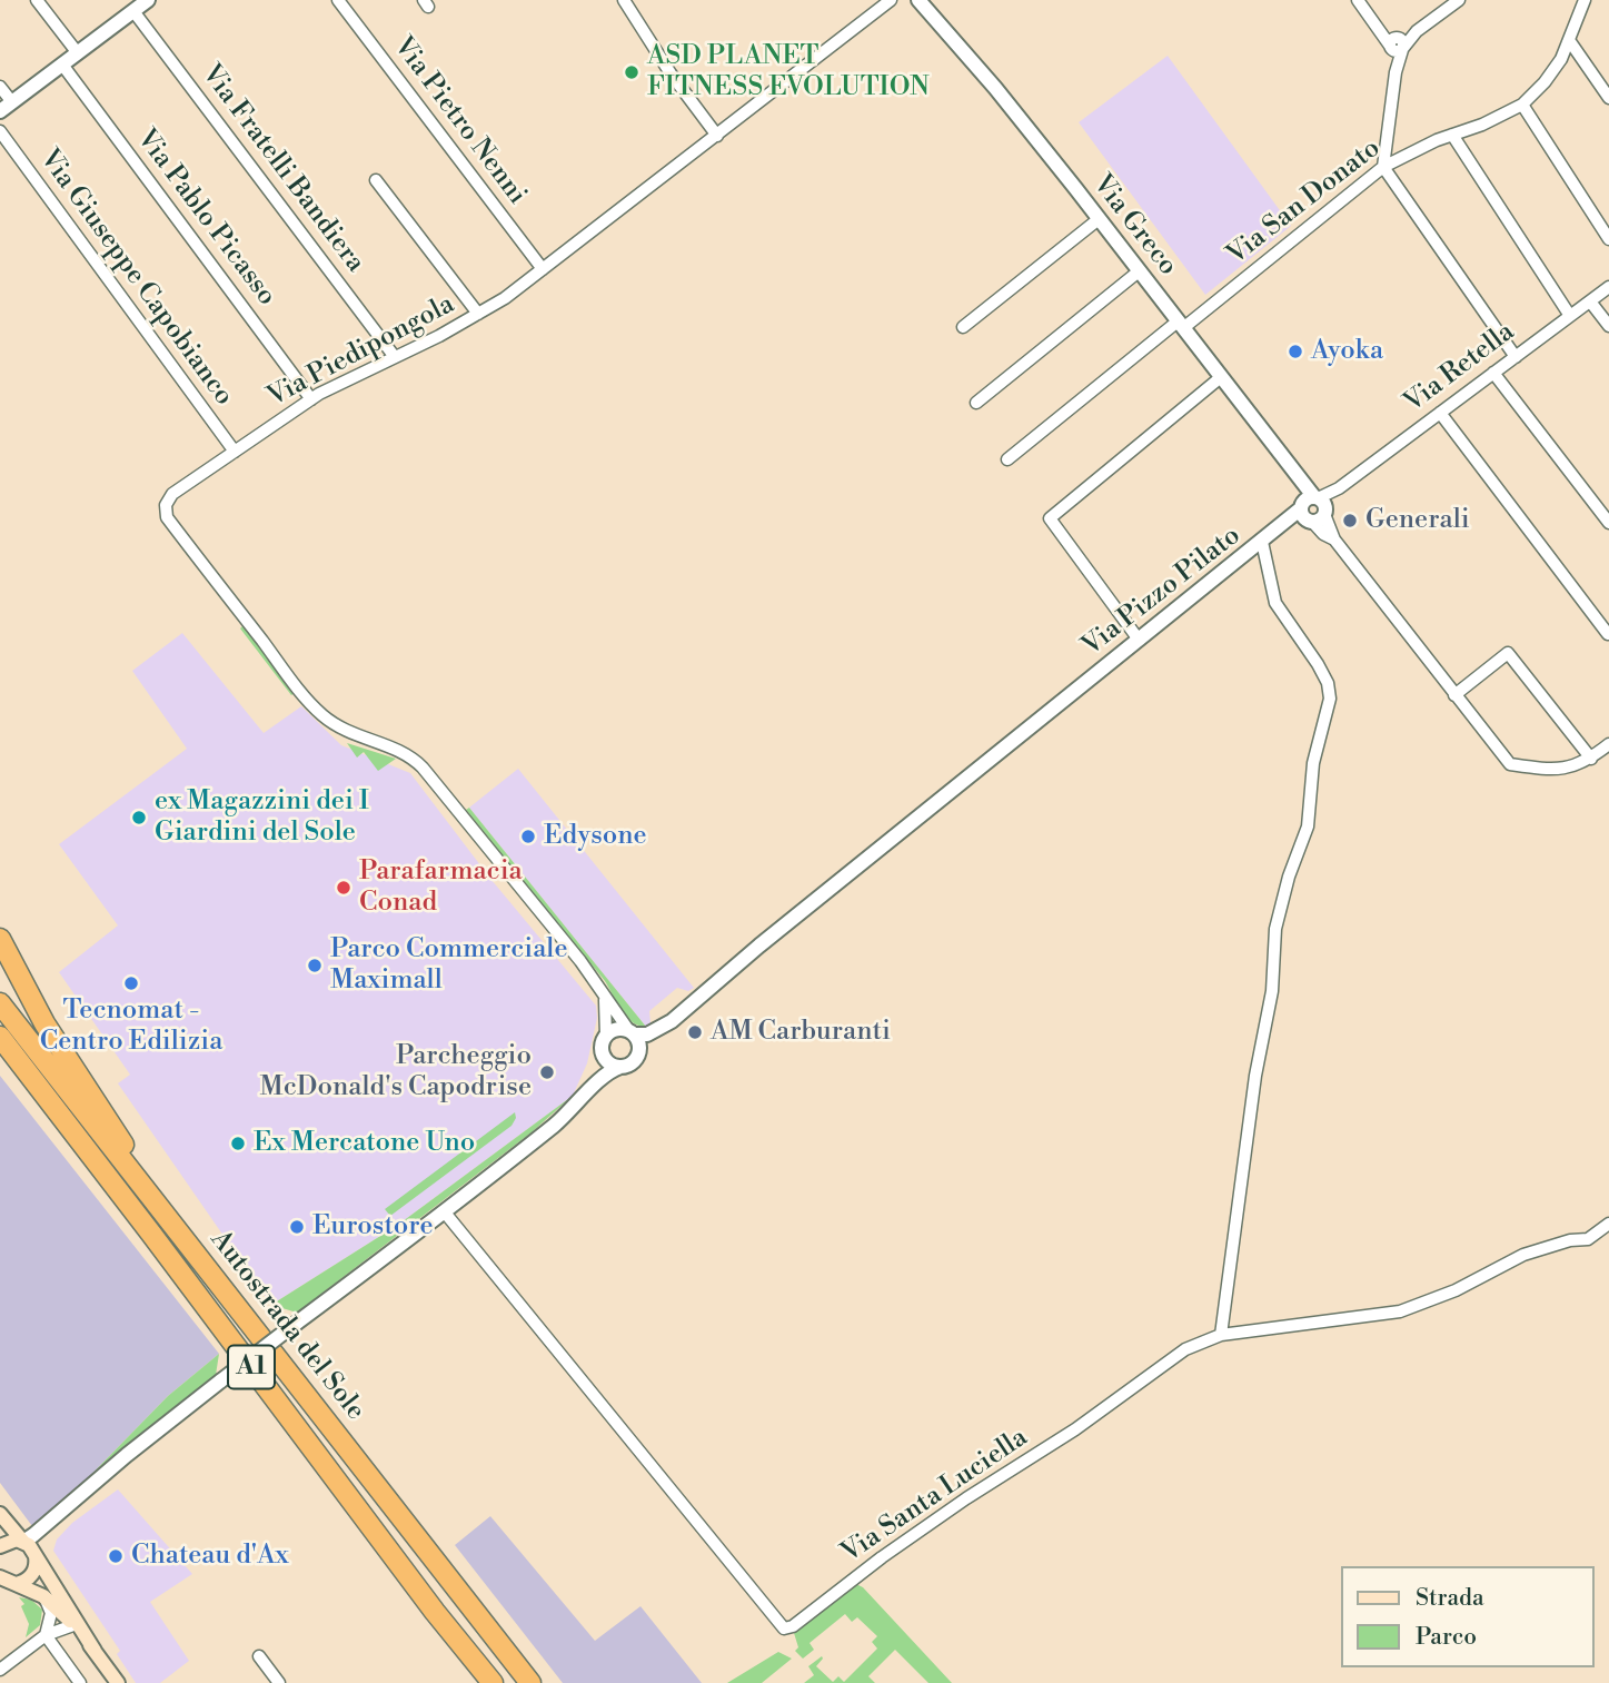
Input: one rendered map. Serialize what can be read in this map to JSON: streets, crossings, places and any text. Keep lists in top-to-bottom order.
{
  "streets": {
    "highway": ["Autostrada del Sole", "A1"],
    "street": [
      "Via Pietro Nenni",
      "Via Fratelli Bandiera",
      "Via San Donato",
      "Via Pablo Picasso",
      "Via Greco",
      "Via Giuseppe Capobianco",
      "Via Piedipongola",
      "Via Retella",
      "Via Pizzo Pilato",
      "Via Santa Luciella"
    ]
  },
  "crossings": [
    ["Via Pietro Nenni", "Via Piedipongola"],
    ["Via Fratelli Bandiera", "Via Piedipongola"],
    ["Via San Donato", "Via Greco"],
    ["Via Pablo Picasso", "Via Piedipongola"],
    ["Via Greco", "Via Retella"],
    ["Via Giuseppe Capobianco", "Via Piedipongola"],
    ["Via Pizzo Pilato", "Via Santa Luciella"]
  ],
  "places": [
    "ASD PLANET FITNESS EVOLUTION",
    "Ayoka",
    "Generali",
    "ex Magazzini dei I Giardini del Sole",
    "Edysone",
    "Parafarmacia Conad",
    "Parco Commerciale Maximall",
    "Tecnomat - Centro Edilizia",
    "AM Carburanti",
    "Parcheggio McDonald's Capodrise",
    "Ex Mercatone Uno",
    "Eurostore",
    "Chateau d'Ax"
  ],
  "legend": ["Strada", "Parco"]
}
